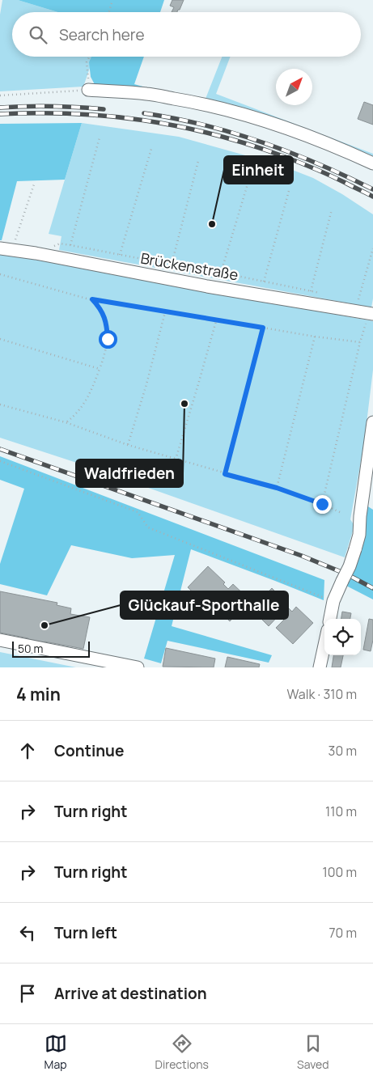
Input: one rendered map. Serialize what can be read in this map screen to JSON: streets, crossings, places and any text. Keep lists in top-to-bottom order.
{
  "streets": {
    "street": ["Brückenstraße"]
  },
  "places": ["Einheit", "Waldfrieden", "Glückauf-Sporthalle"],
  "scale_bar": "50 m",
  "north": "top right",
  "page": {
    "search": "Search here",
    "scale": "50 m",
    "heading": ["4 min", "Walk · 310 m"],
    "list": [
      ["Continue", "30 m"],
      ["Turn right", "110 m"],
      ["Turn right", "100 m"],
      ["Turn left", "70 m"],
      "Arrive at destination"
    ],
    "nav": ["Map", "Directions", "Saved"]
  }
}
